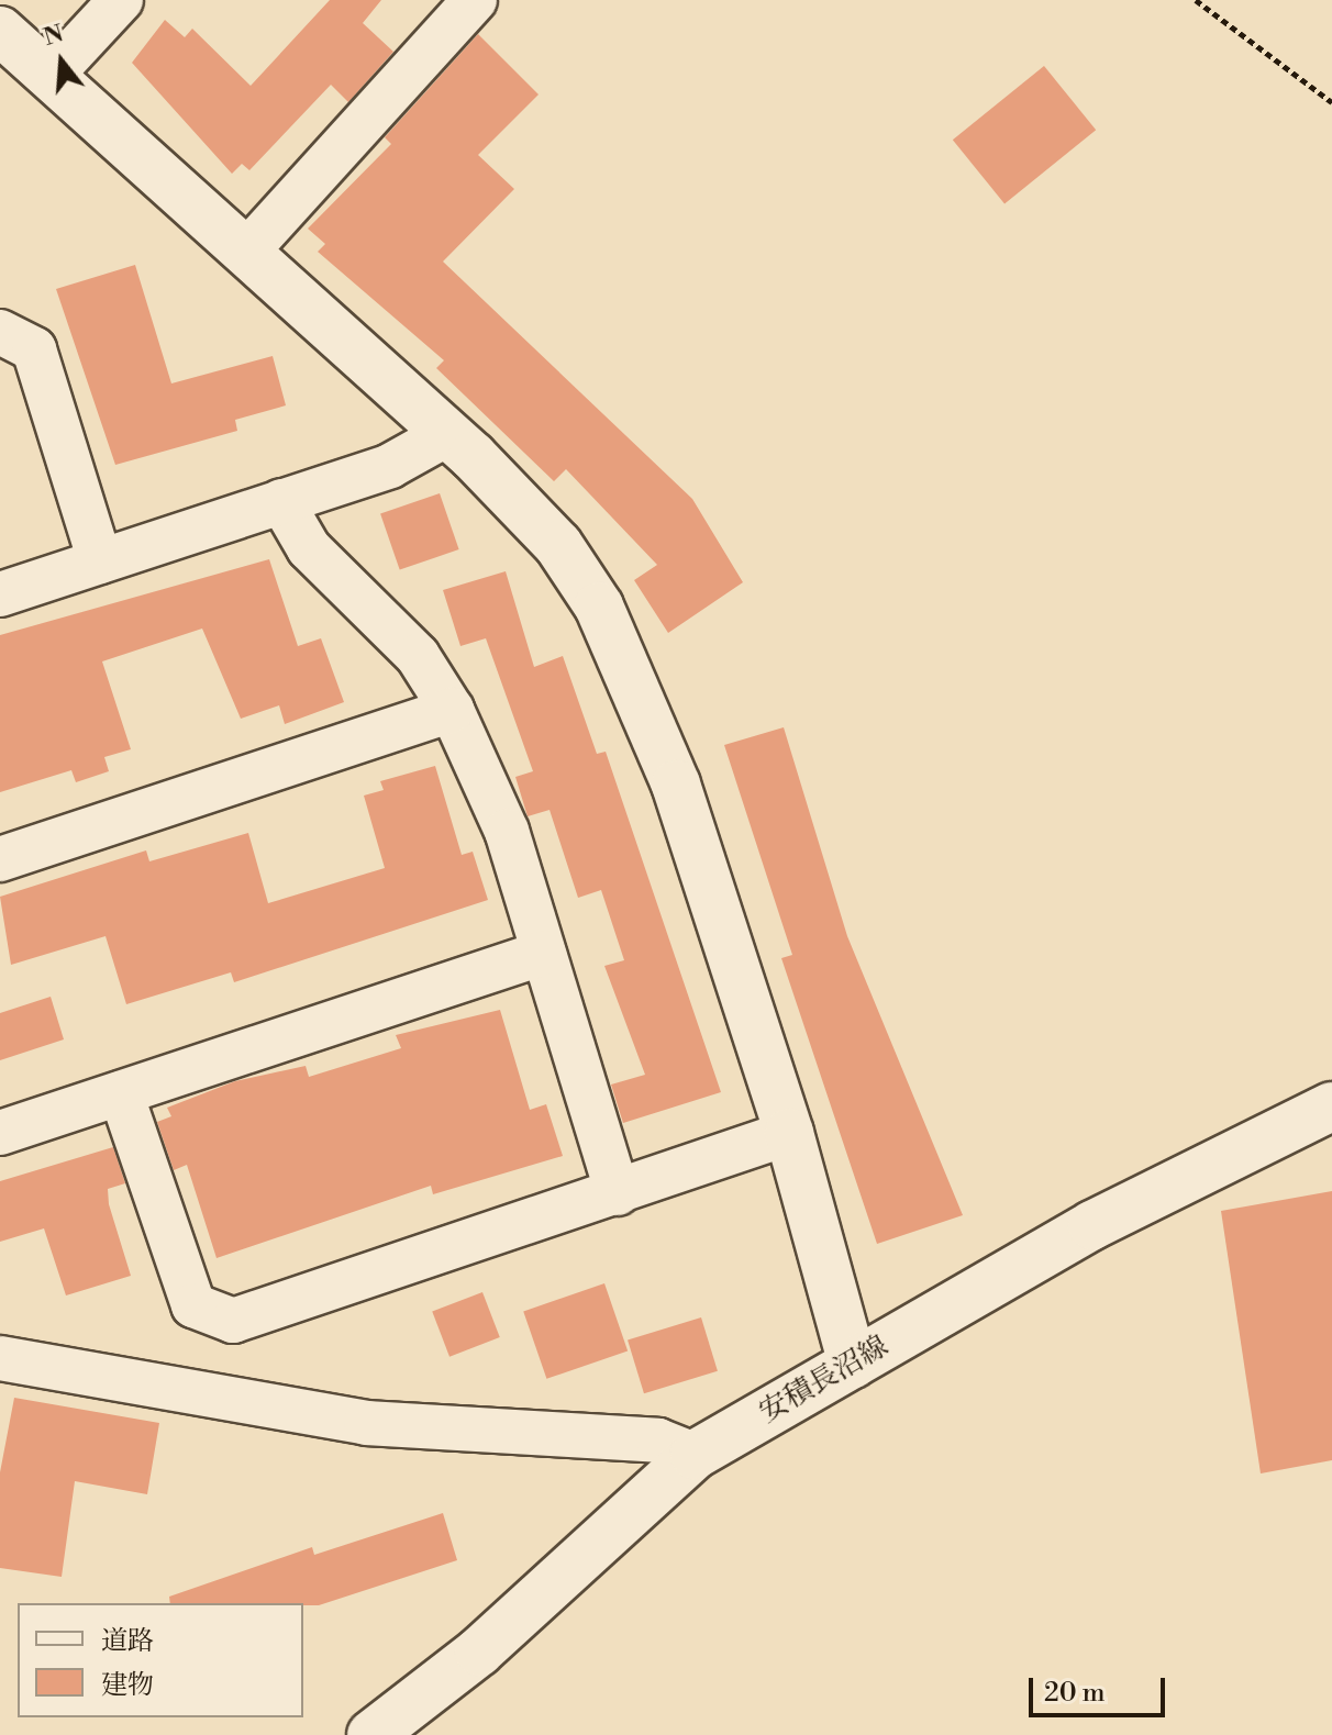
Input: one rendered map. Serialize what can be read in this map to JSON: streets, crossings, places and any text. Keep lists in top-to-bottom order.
{
  "streets": {
    "street": ["安積長沼線"]
  },
  "legend": ["道路", "建物"],
  "scale_bar": "20 m",
  "north": "top"
}
